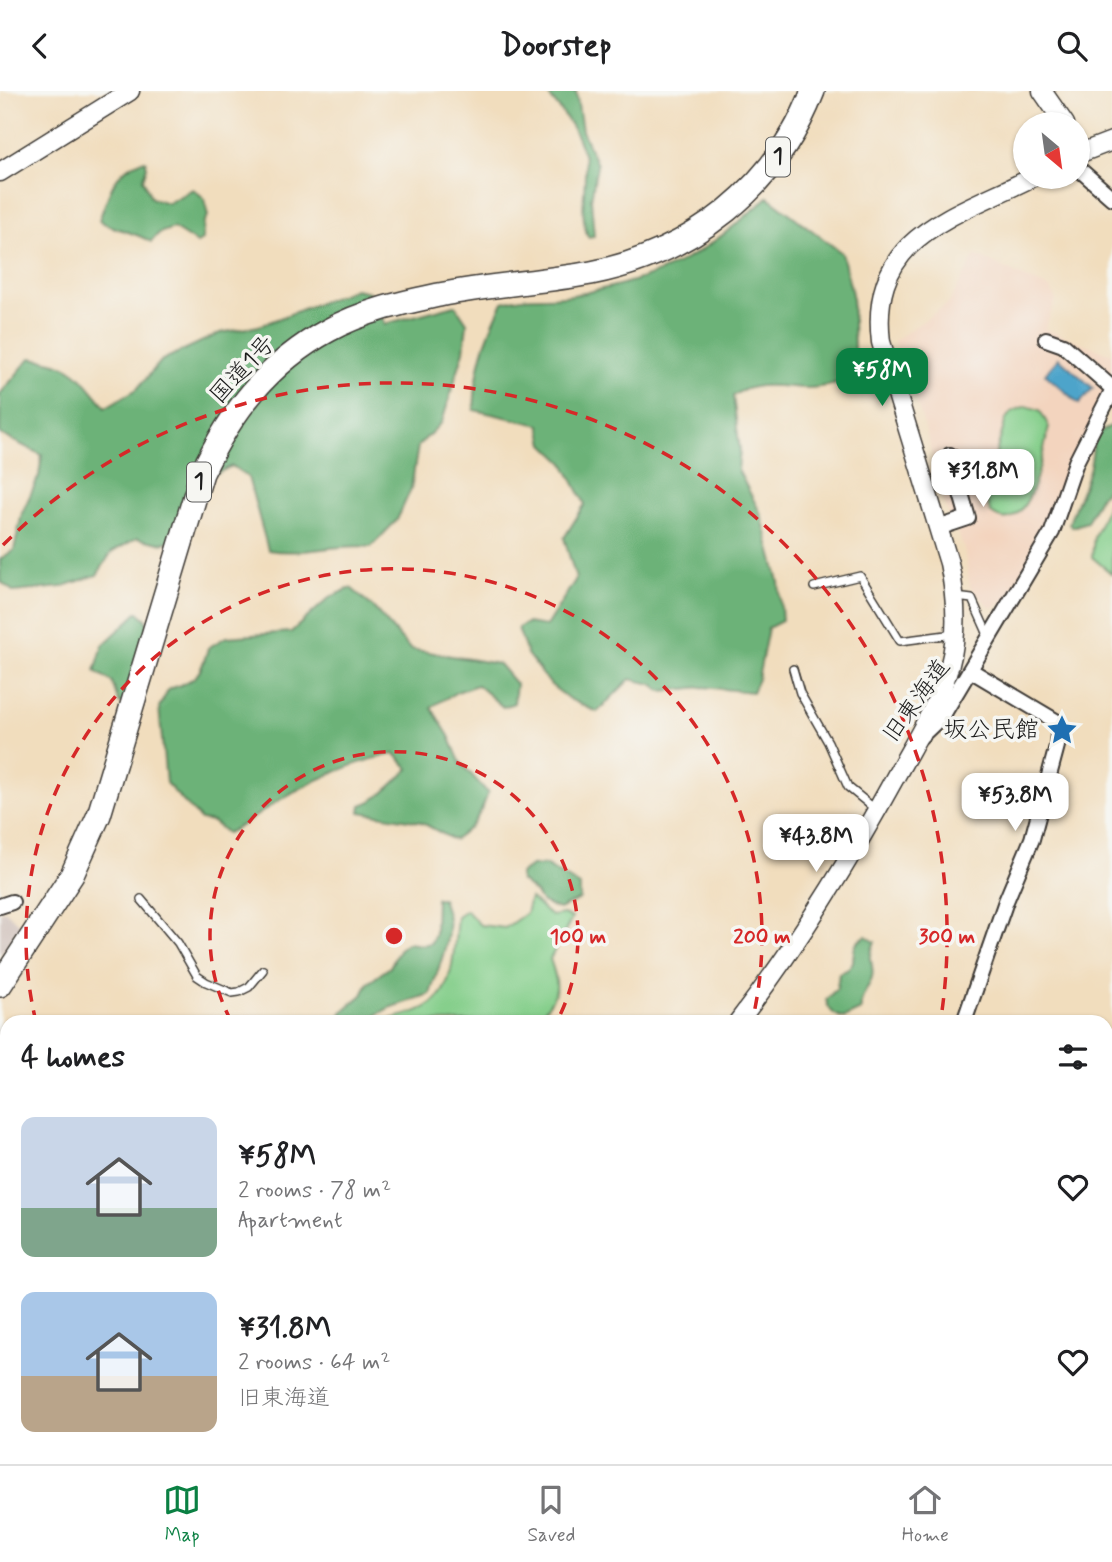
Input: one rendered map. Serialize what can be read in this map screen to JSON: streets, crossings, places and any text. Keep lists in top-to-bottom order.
{
  "streets": {
    "highway": ["1", "国道1号"],
    "street": ["旧東海道"]
  },
  "places": {
    "place": ["坂公民館"]
  },
  "north": "bottom right",
  "page": {
    "header": "Doorstep",
    "price": [
      "¥58M",
      "¥31.8M",
      "¥53.8M",
      "¥43.8M"
    ],
    "heading": "4 homes",
    "list": [
      {
        "name": "¥58M",
        "note": "2 rooms · 78 m² · Apartment"
      },
      {
        "name": "¥31.8M",
        "note": "2 rooms · 64 m² · 旧東海道"
      }
    ],
    "tabs": ["Map", "Saved", "Home"]
  },
  "rings": ["100 m", "200 m", "300 m"]
}
